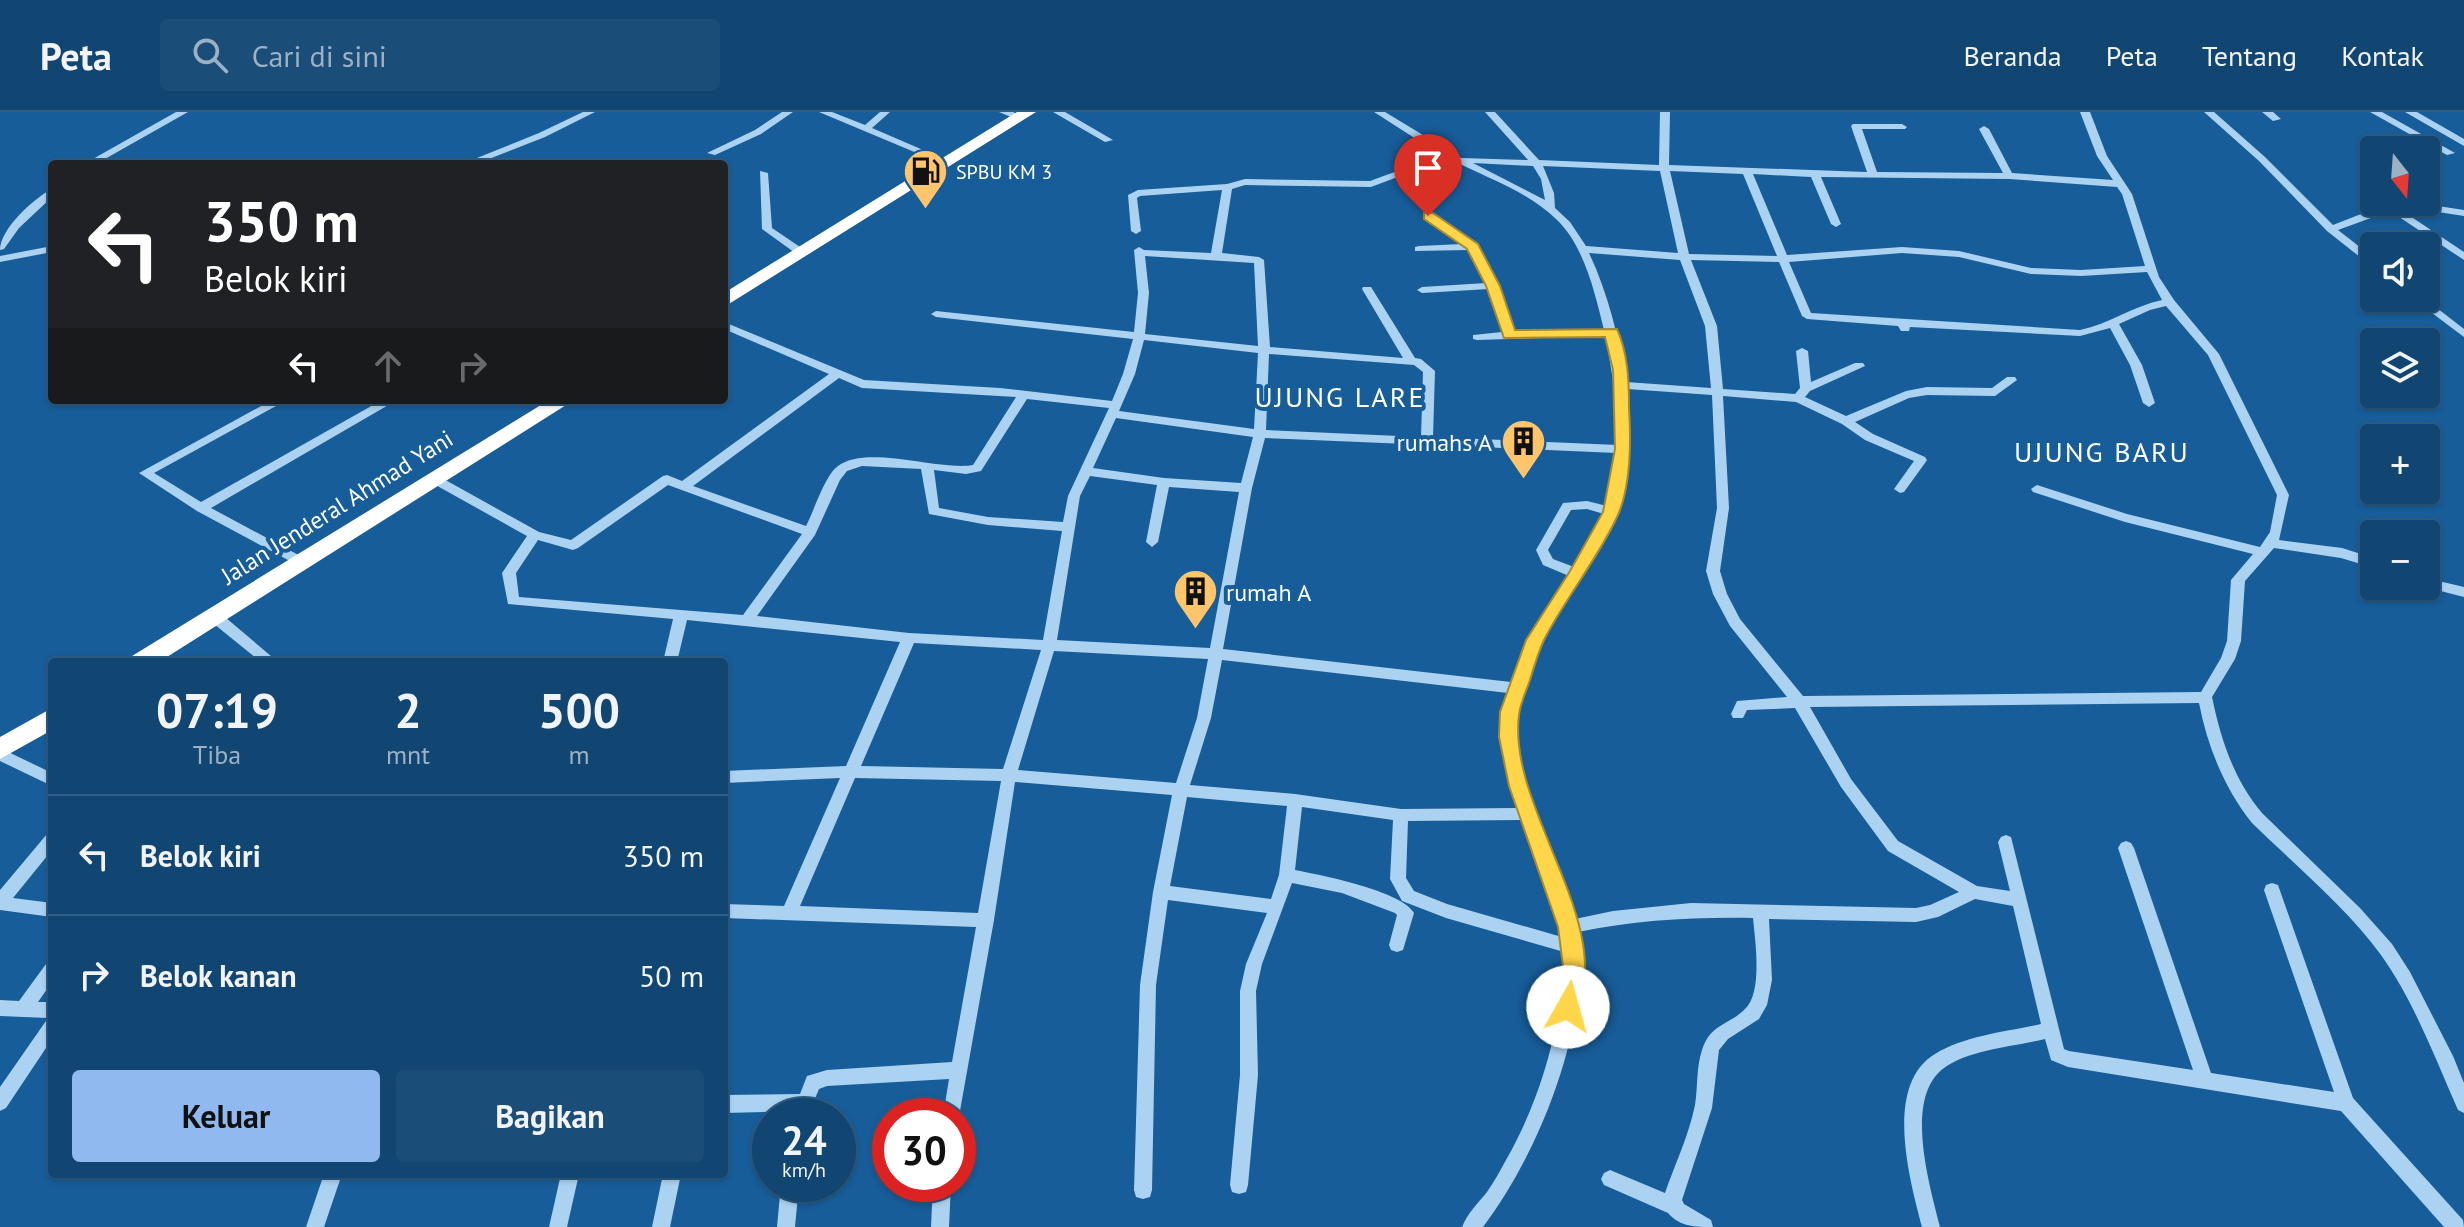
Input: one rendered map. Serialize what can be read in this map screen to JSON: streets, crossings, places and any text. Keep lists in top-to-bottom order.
{
  "streets": {
    "highway": ["Jalan Jenderal Ahmad Yani"]
  },
  "districts": ["UJUNG LARE", "UJUNG BARU"],
  "places": {
    "fuel station": ["SPBU KM 3"],
    "building": ["rumahs A", "rumah A"]
  },
  "north": "bottom",
  "page": {
    "header": "Peta",
    "search": "Cari di sini",
    "nav": [
      "Beranda",
      "Peta",
      "Tentang",
      "Kontak"
    ],
    "map_buttons": ["+", "−"],
    "turn": ["350 m", "Belok kiri"],
    "eta": [
      "07:19",
      "Tiba",
      "2",
      "mnt",
      "500",
      "m"
    ],
    "list": [
      {
        "name": "Belok kiri",
        "value": "350 m"
      },
      {
        "name": "Belok kanan",
        "value": "50 m"
      }
    ],
    "buttons": ["Keluar", "Bagikan"],
    "speed": "24 km/h",
    "limit": "30"
  }
}
